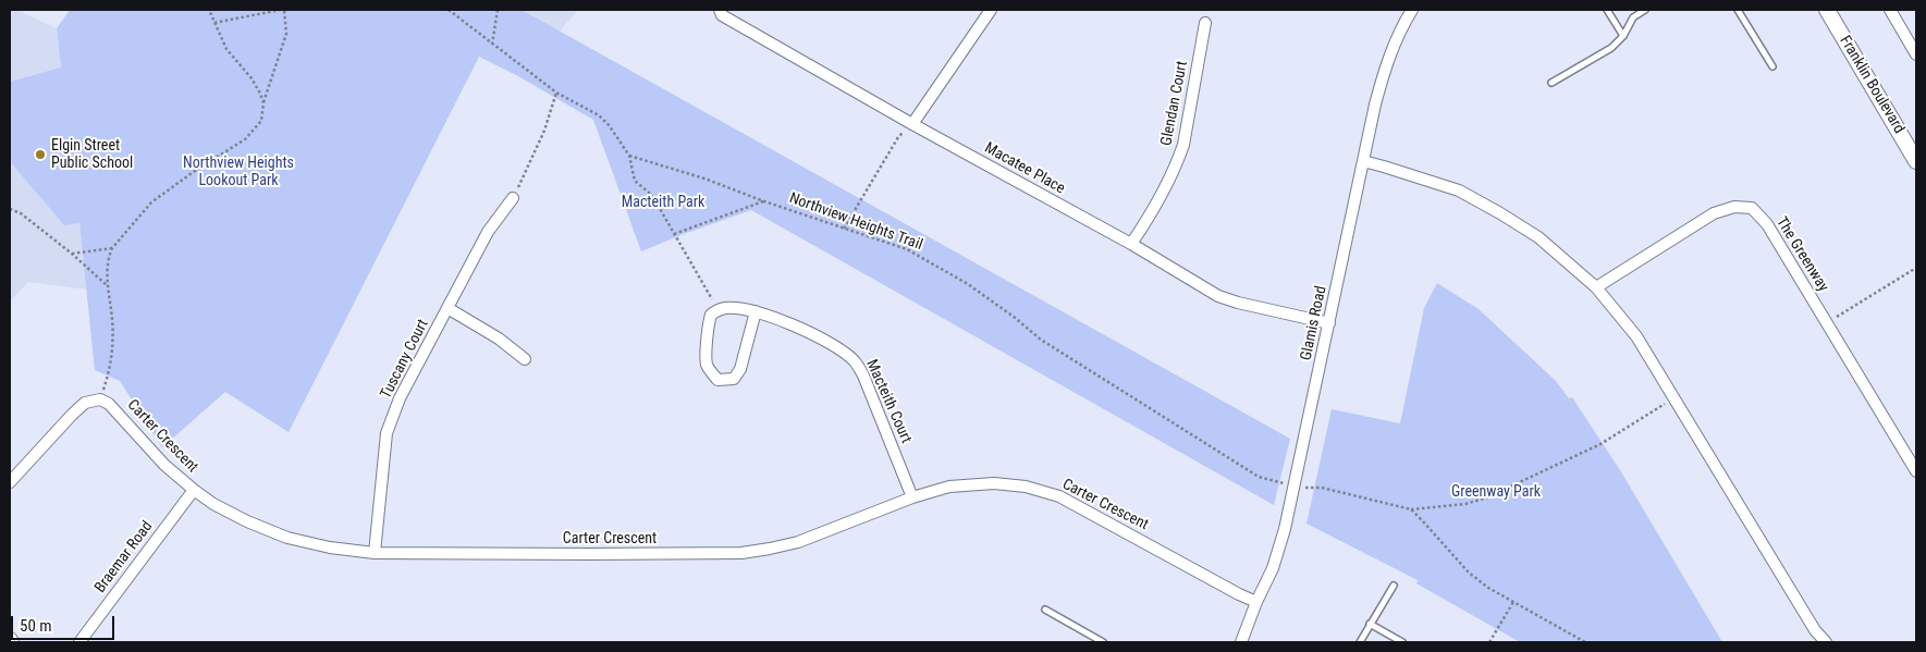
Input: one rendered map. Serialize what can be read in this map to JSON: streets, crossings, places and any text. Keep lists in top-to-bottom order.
{
  "streets": {
    "main road": ["Franklin Boulevard"],
    "street": [
      "Glendan Court",
      "Macatee Place",
      "The Greenway",
      "Glamis Road",
      "Tuscany Court",
      "Macteith Court",
      "Carter Crescent",
      "Braemar Road"
    ],
    "path": ["Northview Heights Trail"]
  },
  "crossings": [
    ["Glendan Court", "Macatee Place"],
    ["Macatee Place", "Glamis Road"],
    ["Glamis Road", "Carter Crescent"],
    ["Tuscany Court", "Carter Crescent"],
    ["Macteith Court", "Carter Crescent"],
    ["Carter Crescent", "Braemar Road"]
  ],
  "parks": ["Northview Heights Lookout Park", "Macteith Park", "Greenway Park"],
  "places": ["Elgin Street Public School"],
  "scale_bar": "50 m"
}
